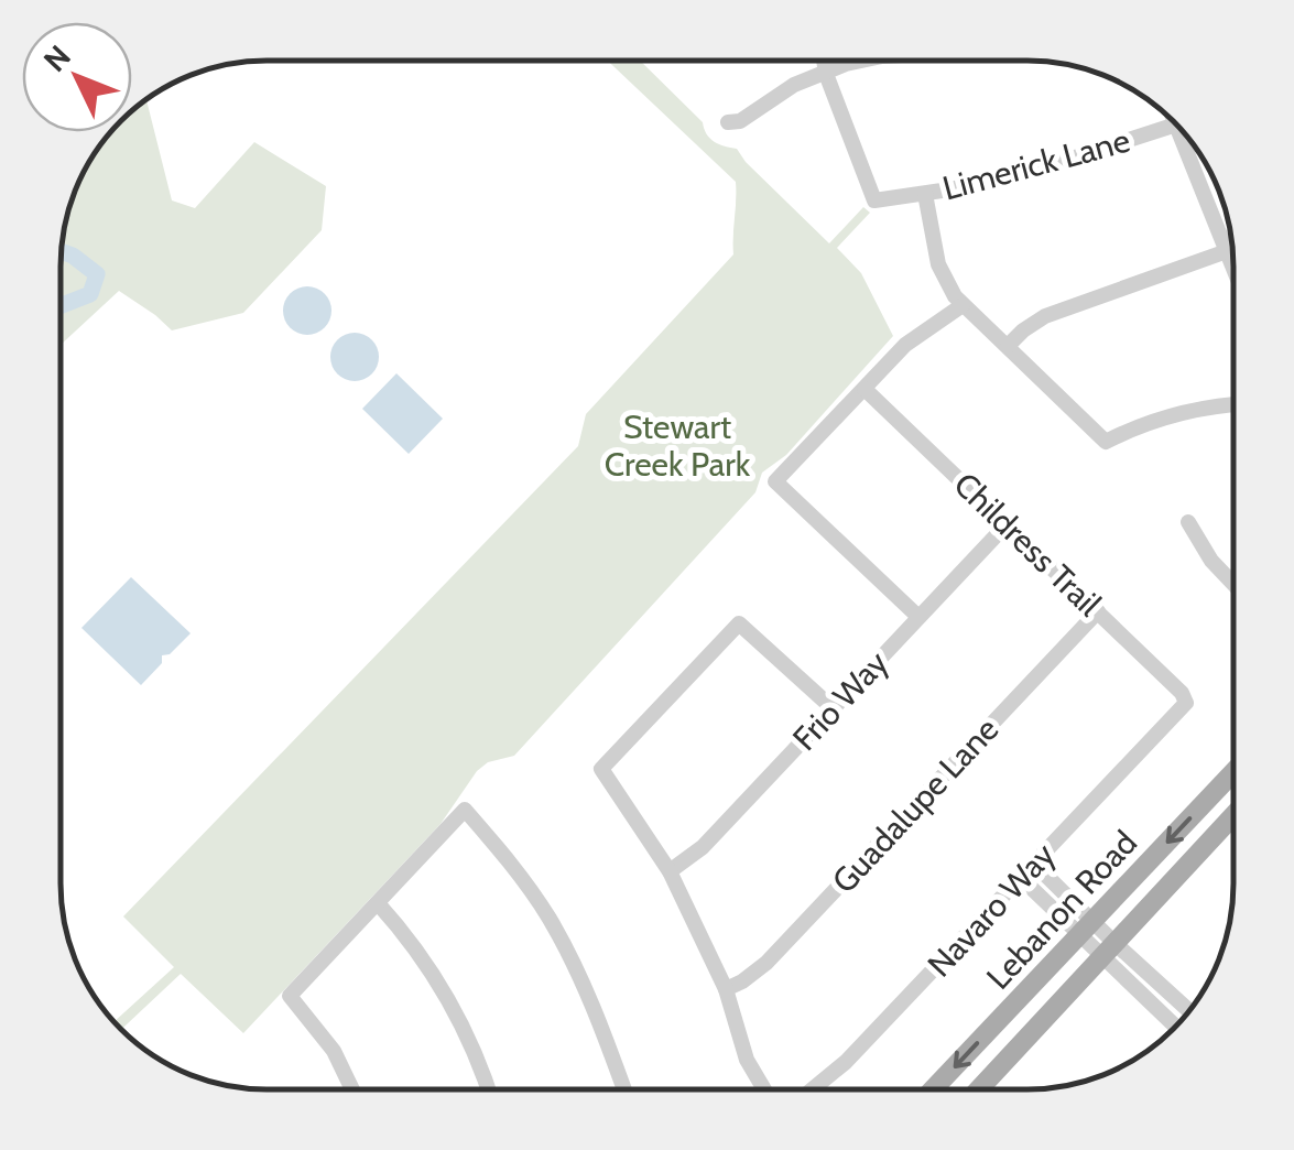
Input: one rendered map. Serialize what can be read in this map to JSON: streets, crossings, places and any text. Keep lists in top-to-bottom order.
{
  "streets": {
    "main road": ["Lebanon Road"],
    "street": [
      "Limerick Lane",
      "Childress Trail",
      "Frio Way",
      "Guadalupe Lane",
      "Navaro Way"
    ]
  },
  "crossings": [
    ["Childress Trail", "Frio Way"],
    ["Childress Trail", "Guadalupe Lane"],
    ["Childress Trail", "Navaro Way"]
  ],
  "parks": ["Stewart Creek Park"],
  "north": "top left"
}
